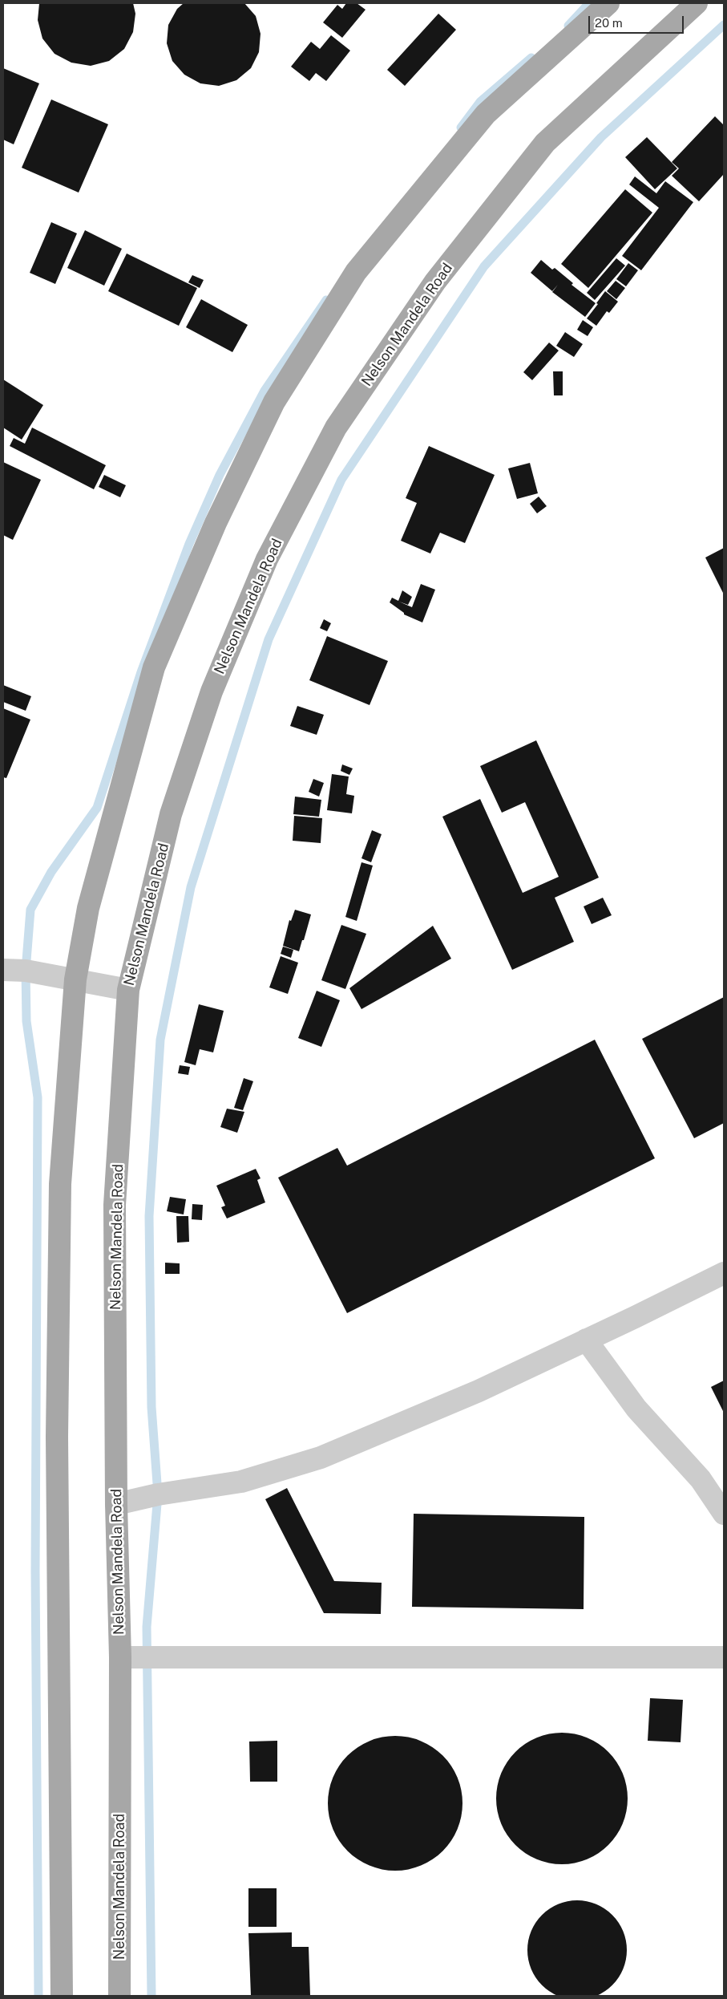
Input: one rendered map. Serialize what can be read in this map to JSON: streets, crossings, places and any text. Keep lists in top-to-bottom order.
{
  "streets": {
    "main road": ["Nelson Mandela Road"]
  },
  "scale_bar": "20 m"
}
